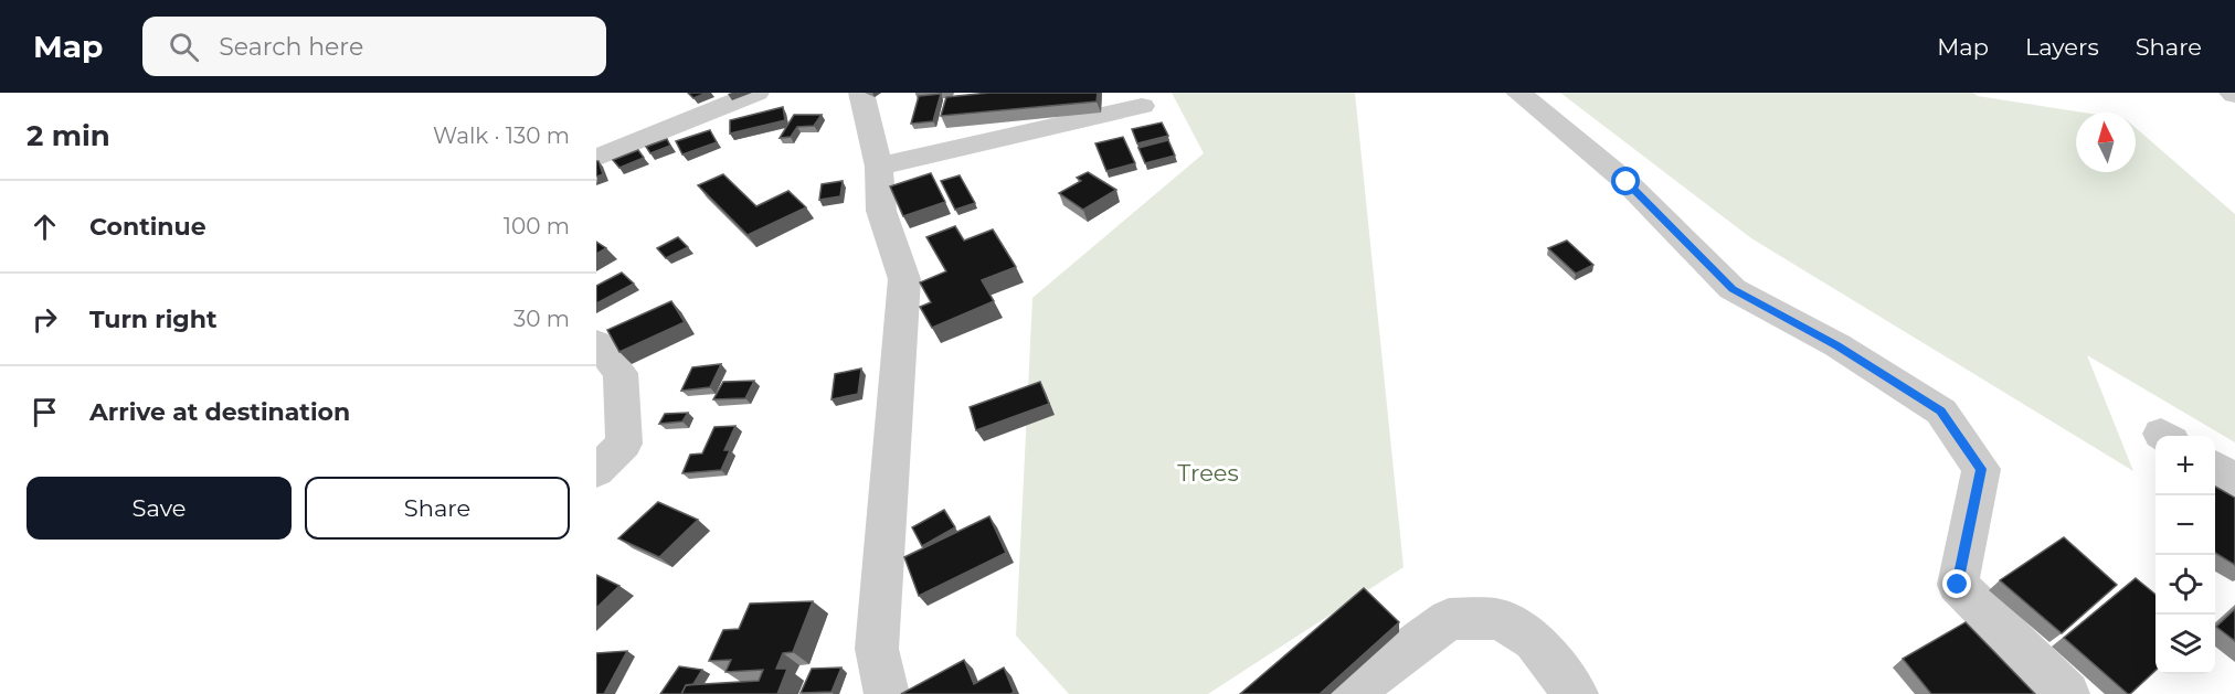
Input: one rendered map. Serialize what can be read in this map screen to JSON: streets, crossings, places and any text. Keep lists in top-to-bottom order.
{
  "parks": ["Trees"],
  "north": "top",
  "page": {
    "header": "Map",
    "search": "Search here",
    "nav": ["Map", "Layers", "Share"],
    "heading": ["2 min", "Walk · 130 m"],
    "list": [
      ["Continue", "100 m"],
      ["Turn right", "30 m"],
      "Arrive at destination"
    ],
    "map_buttons": ["+", "−"],
    "buttons": ["Save", "Share"]
  }
}
